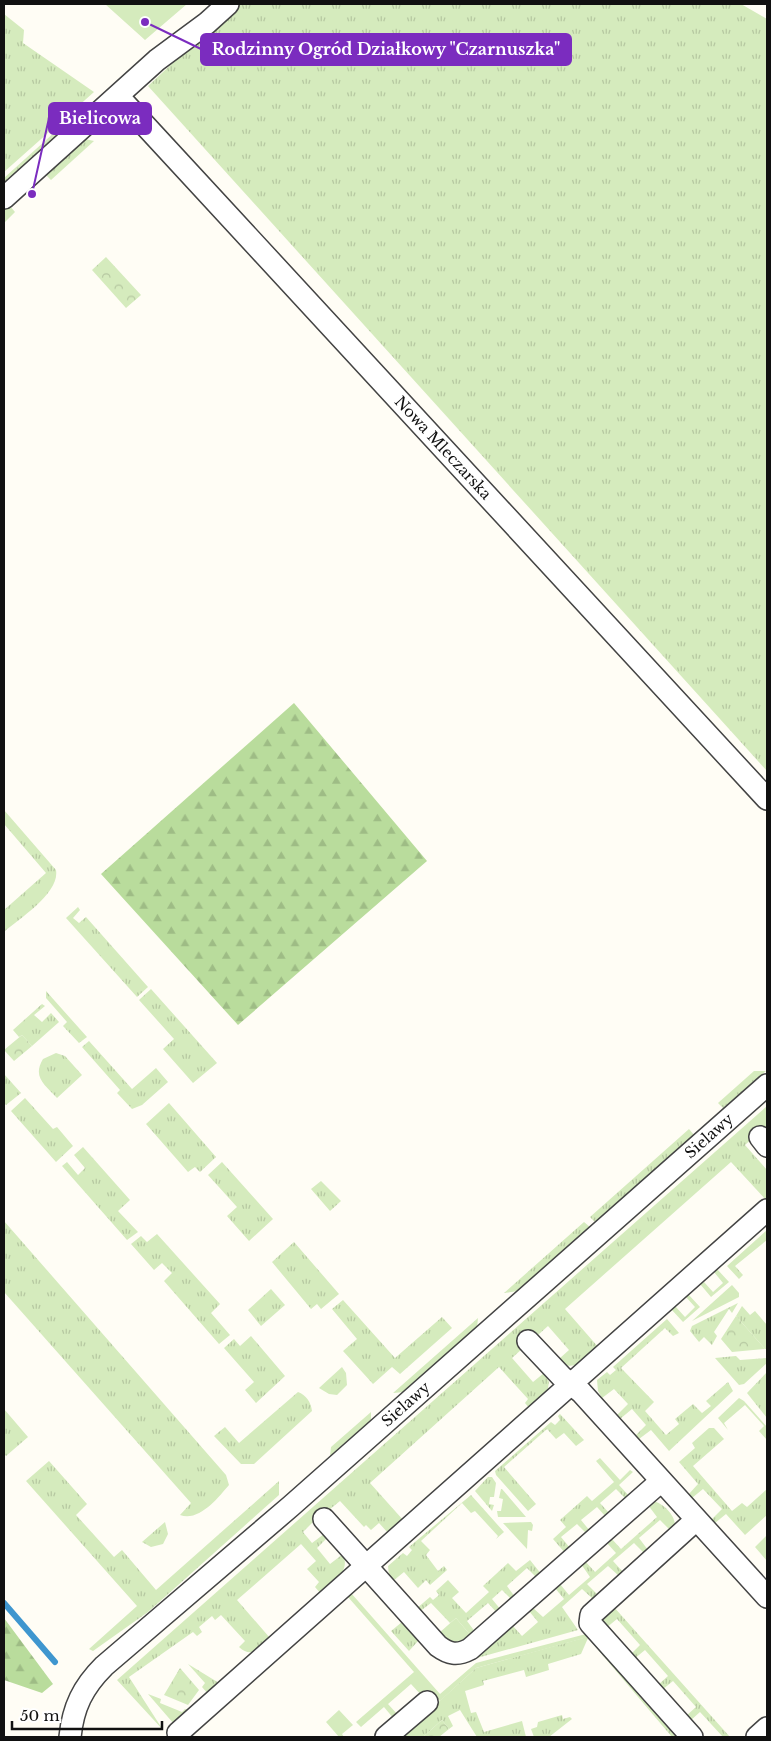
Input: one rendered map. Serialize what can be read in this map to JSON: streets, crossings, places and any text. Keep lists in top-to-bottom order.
{
  "streets": {
    "street": ["Nowa Mleczarska", "Sielawy"]
  },
  "places": ["Rodzinny Ogród Działkowy \"Czarnuszka\"", "Bielicowa"],
  "scale_bar": "50 m"
}
